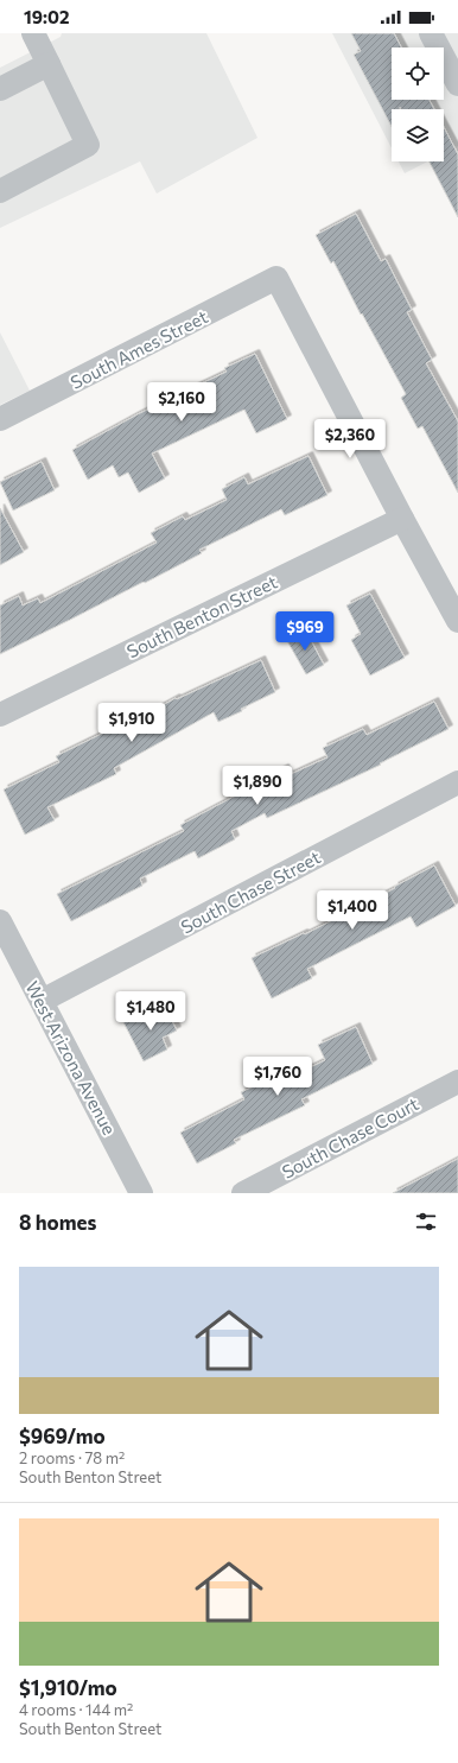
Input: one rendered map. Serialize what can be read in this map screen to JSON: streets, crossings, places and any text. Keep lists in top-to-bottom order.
{
  "streets": {
    "street": [
      "South Ames Street",
      "South Benton Street",
      "South Chase Street",
      "West Arizona Avenue",
      "South Chase Court"
    ]
  },
  "crossings": [
    ["South Ames Street", "South Benton Street"],
    ["South Chase Street", "West Arizona Avenue"]
  ],
  "page": {
    "status": "19:02",
    "price": [
      "$2,160",
      "$2,360",
      "$969",
      "$1,910",
      "$1,890",
      "$1,400",
      "$1,480",
      "$1,760"
    ],
    "heading": "8 homes",
    "list": [
      {
        "name": "$969/mo",
        "note": "2 rooms · 78 m² · South Benton Street"
      },
      {
        "name": "$1,910/mo",
        "note": "4 rooms · 144 m² · South Benton Street"
      }
    ]
  }
}
